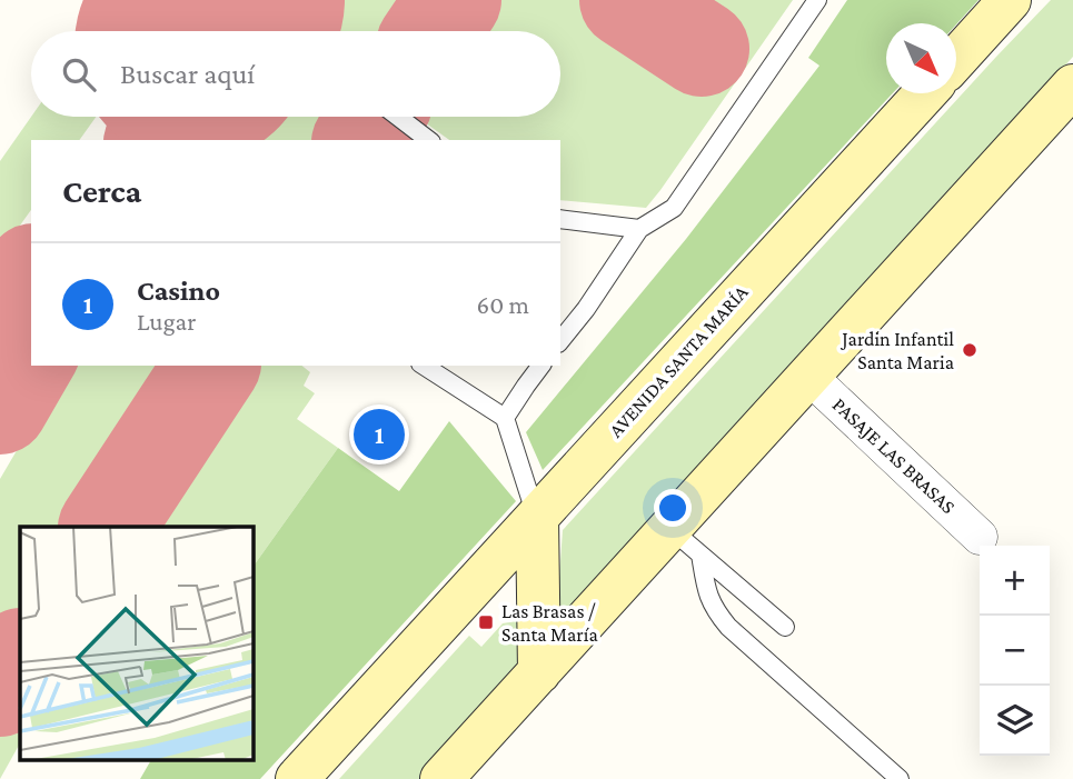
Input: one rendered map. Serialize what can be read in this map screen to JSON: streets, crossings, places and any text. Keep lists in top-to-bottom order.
{
  "streets": {
    "main road": ["AVENIDA SANTA MARÍA"],
    "street": ["PASAJE LAS BRASAS"]
  },
  "places": {
    "other": ["Jardin Infantil Santa Maria"],
    "transit": ["Las Brasas / Santa María"]
  },
  "north": "bottom right",
  "page": {
    "search": "Buscar aquí",
    "heading": "Cerca",
    "list": [
      {
        "mark": "1",
        "name": "Casino",
        "note": "Lugar",
        "value": "60 m"
      }
    ],
    "pins": "1",
    "map_buttons": ["+", "−"]
  }
}
